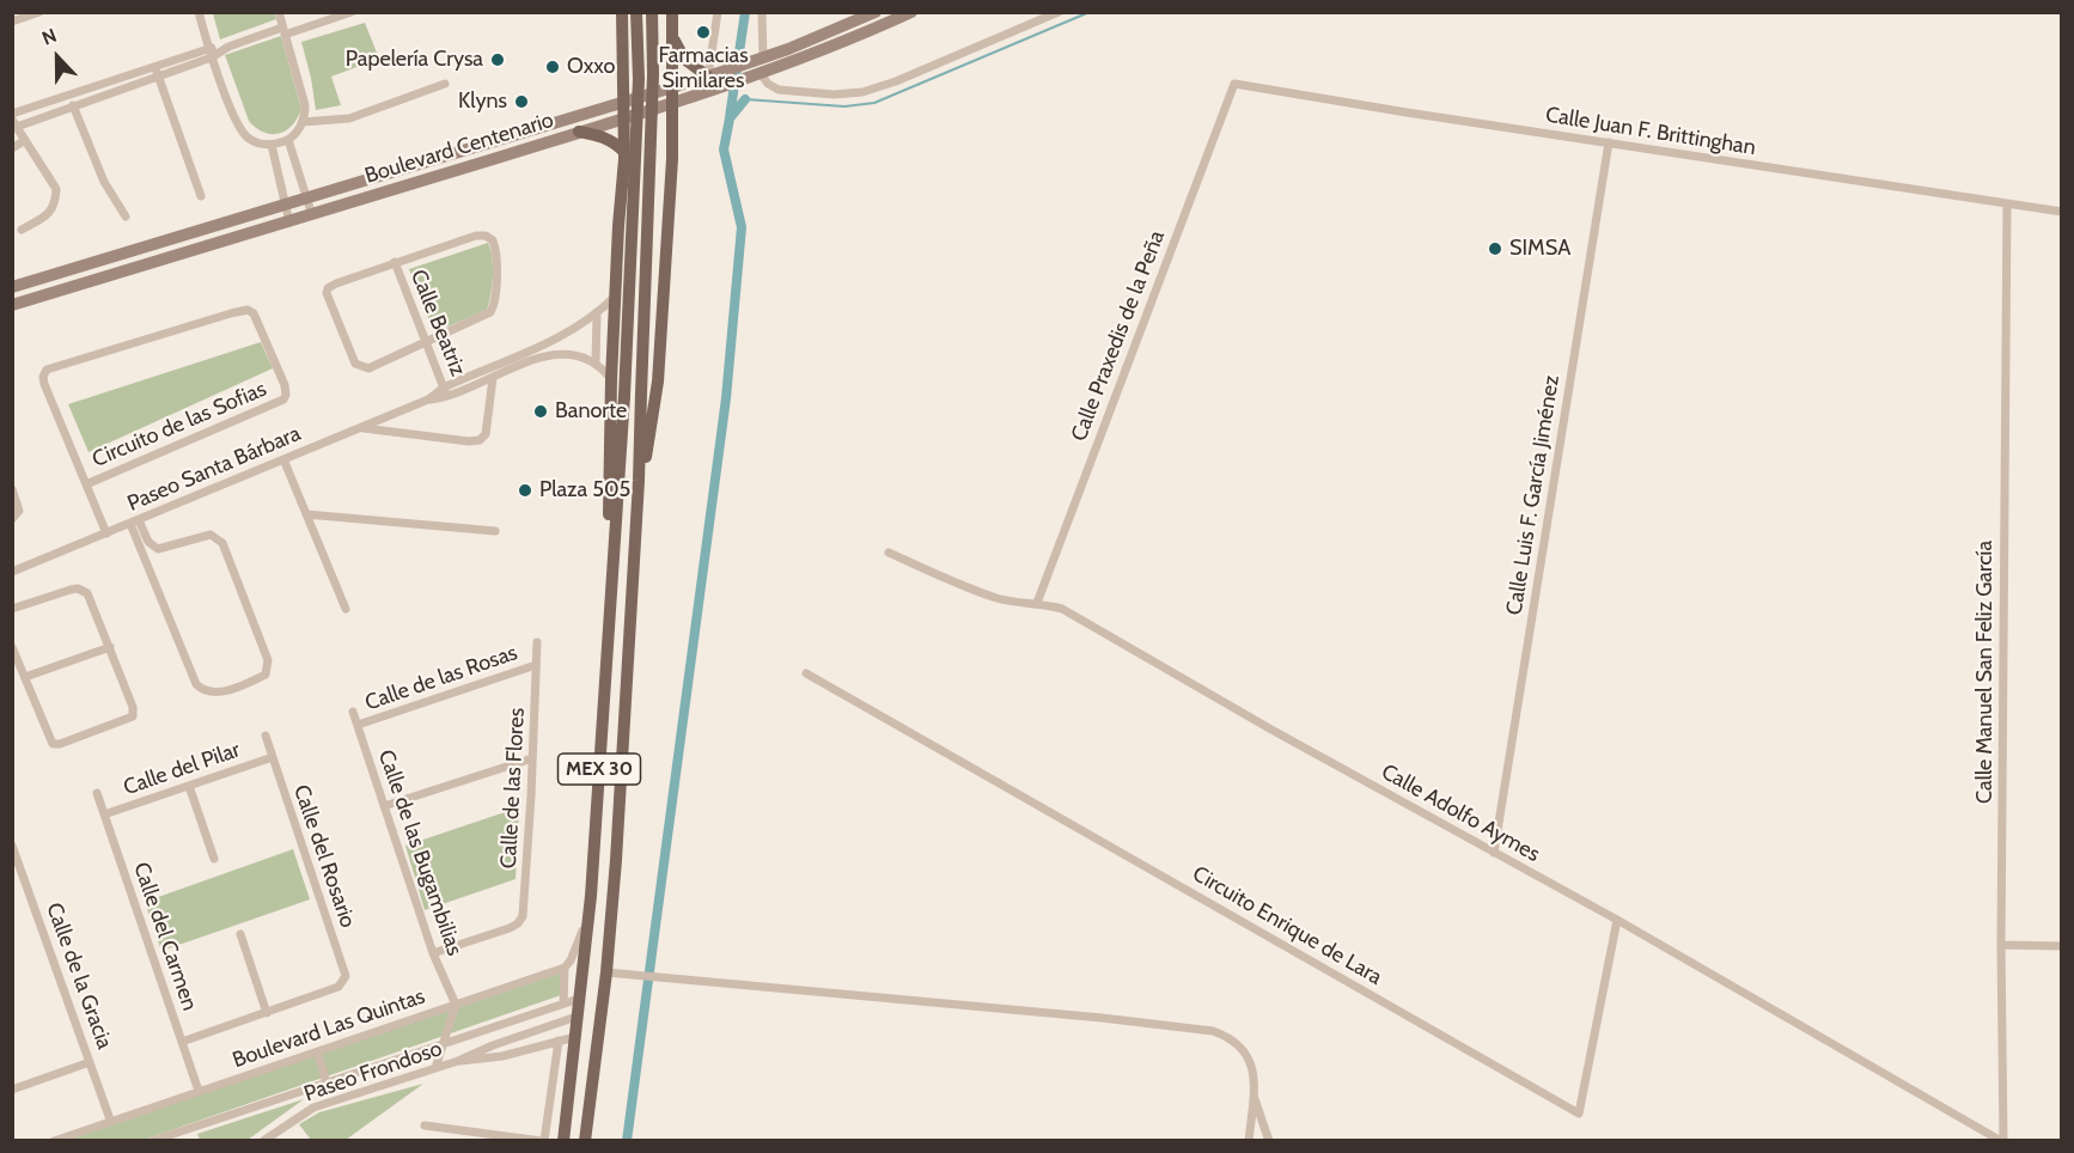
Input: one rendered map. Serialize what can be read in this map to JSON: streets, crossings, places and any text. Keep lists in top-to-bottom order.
{
  "streets": {
    "main road": ["Boulevard Centenario", "MEX 30"],
    "street": [
      "Calle Juan F. Brittinghan",
      "Calle Beatriz",
      "Calle Praxedis de la Peña",
      "Circuito de las Sofias",
      "Paseo Santa Bárbara",
      "Calle Luis F. García Jiménez",
      "Calle Manuel San Feliz García",
      "Calle de las Rosas",
      "Calle del Pilar",
      "Calle de las Flores",
      "Calle Adolfo Aymes",
      "Calle de las Bugambilias",
      "Calle del Rosario",
      "Circuito Enrique de Lara",
      "Calle del Carmen",
      "Calle de la Gracia",
      "Boulevard Las Quintas",
      "Paseo Frondoso"
    ]
  },
  "crossings": [
    ["Calle Juan F. Brittinghan", "Calle Praxedis de la Peña"],
    ["Calle Juan F. Brittinghan", "Calle Luis F. García Jiménez"],
    ["Calle Juan F. Brittinghan", "Calle Manuel San Feliz García"],
    ["Calle Beatriz", "Paseo Santa Bárbara"],
    ["Calle Praxedis de la Peña", "Calle Adolfo Aymes"],
    ["Circuito de las Sofias", "Paseo Santa Bárbara"],
    ["Calle Luis F. García Jiménez", "Calle Adolfo Aymes"],
    ["Calle Manuel San Feliz García", "Calle Adolfo Aymes"],
    ["Calle de las Rosas", "Calle de las Flores"],
    ["Calle de las Rosas", "Calle de las Bugambilias"],
    ["Calle del Pilar", "Calle del Rosario"],
    ["Calle del Pilar", "Calle del Carmen"],
    ["MEX 30", "Paseo Frondoso"],
    ["Calle de las Flores", "Calle de las Bugambilias"],
    ["Calle Adolfo Aymes", "Circuito Enrique de Lara"],
    ["Calle de las Bugambilias", "Boulevard Las Quintas"],
    ["Calle del Carmen", "Boulevard Las Quintas"],
    ["Calle de la Gracia", "Boulevard Las Quintas"]
  ],
  "places": [
    "Farmacias Similares",
    "Papelería Crysa",
    "Oxxo",
    "Klyns",
    "SIMSA",
    "Banorte",
    "Plaza 505"
  ],
  "north": "top"
}
